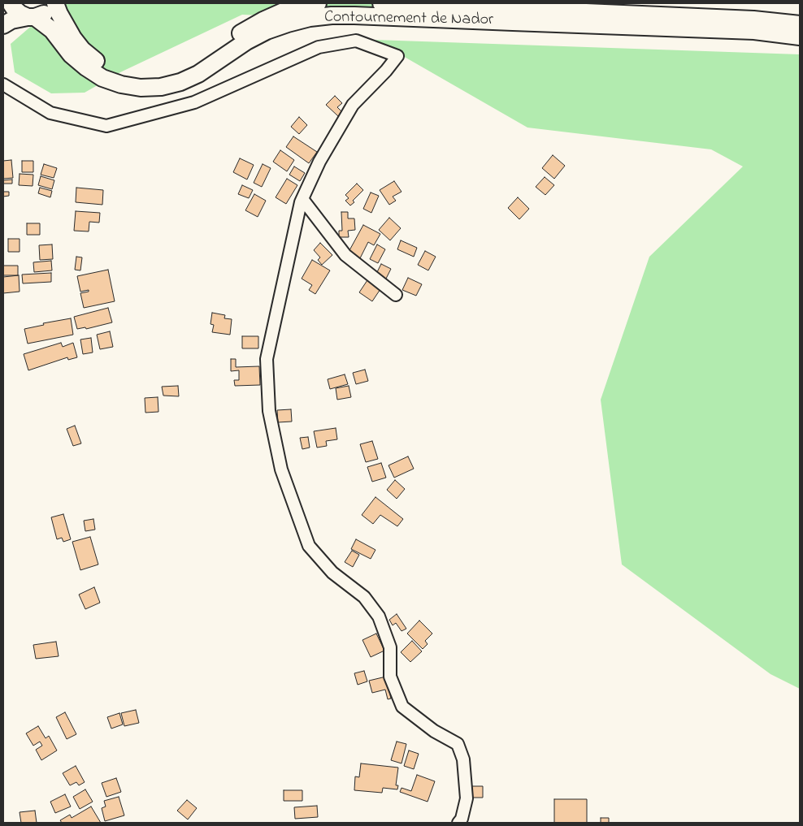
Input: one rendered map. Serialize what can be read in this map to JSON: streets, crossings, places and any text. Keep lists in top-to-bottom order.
{
  "streets": {
    "highway": ["Contournement de Nador"]
  }
}
